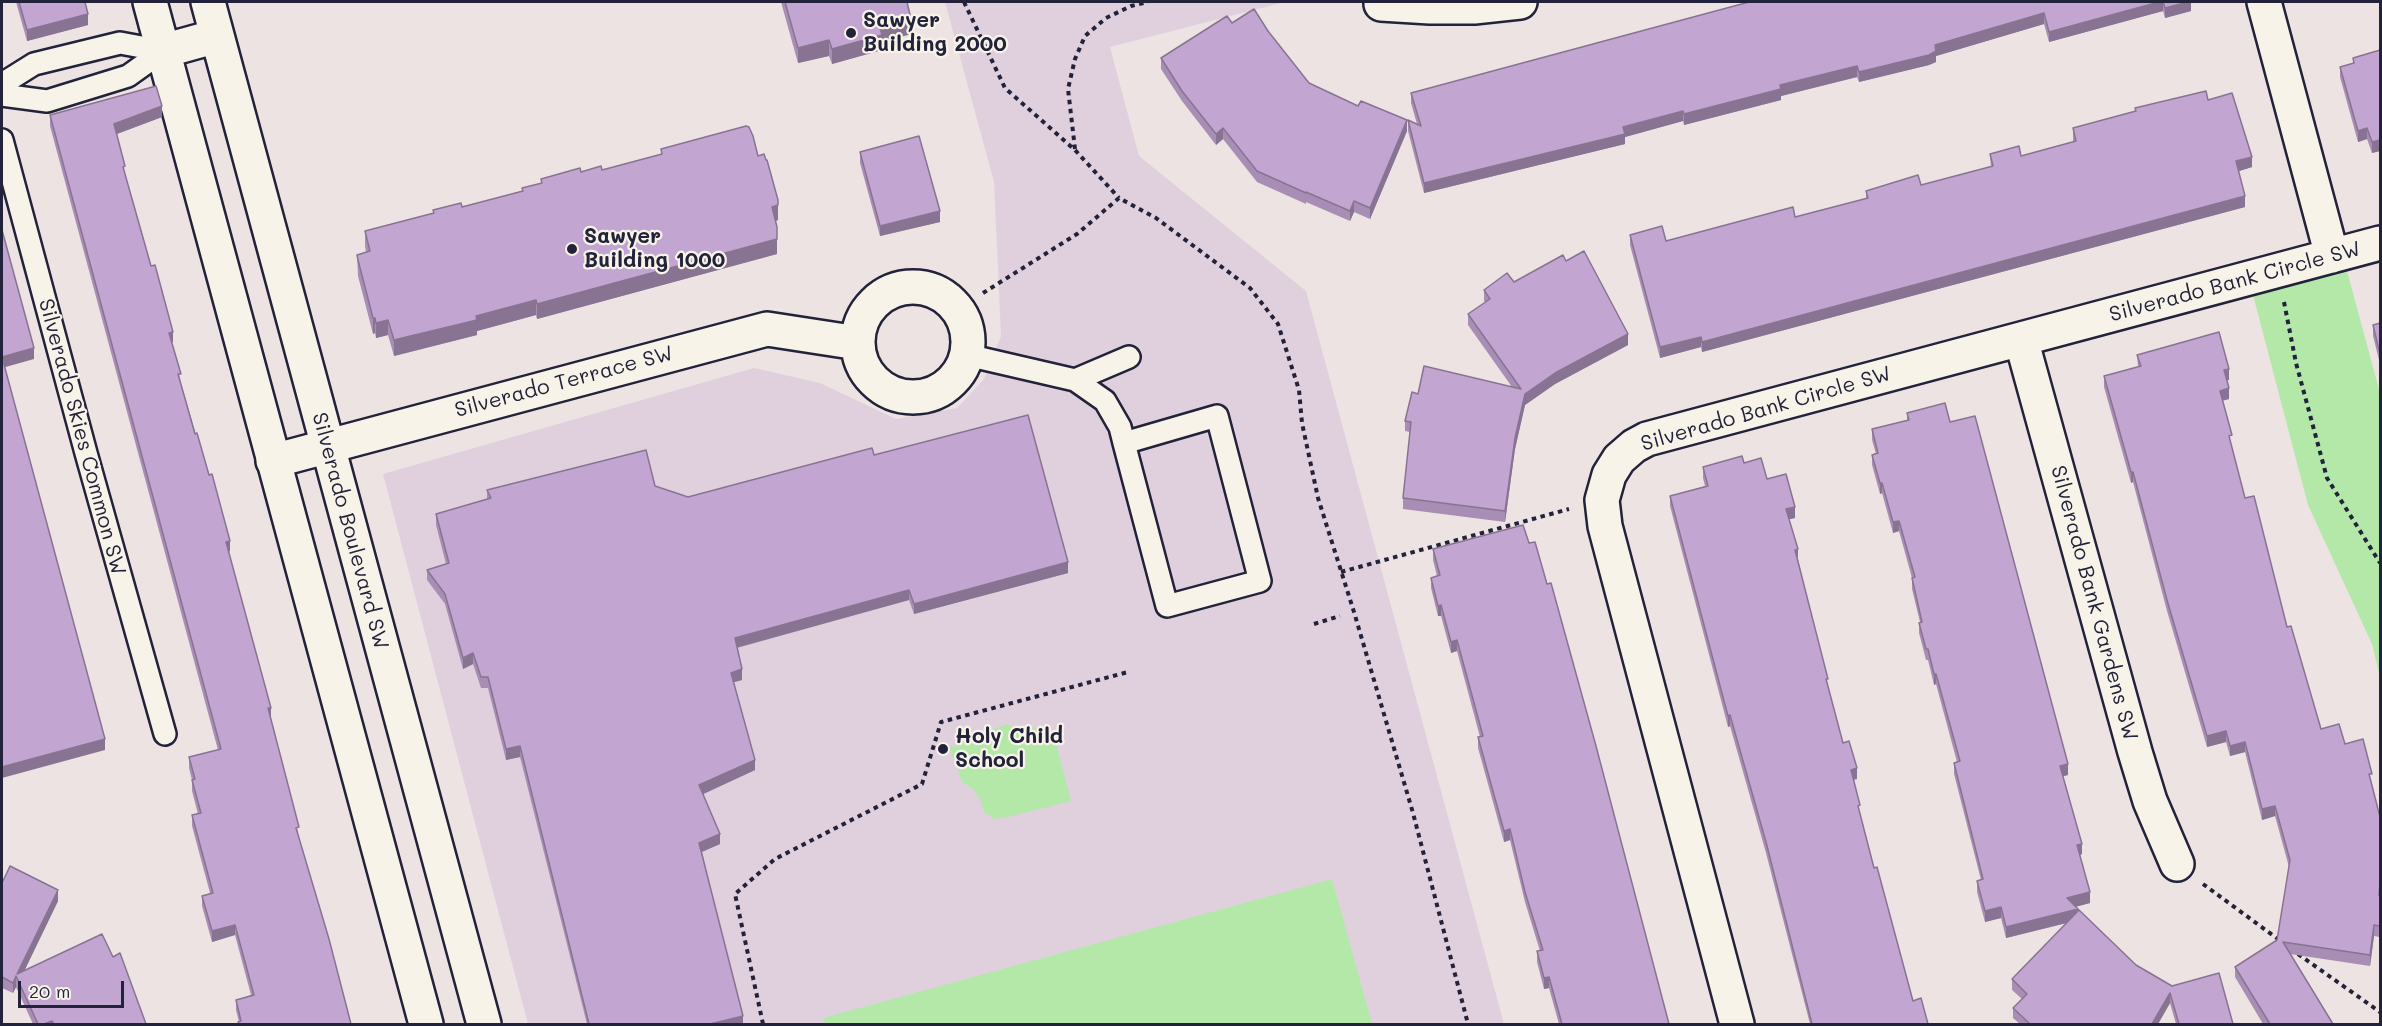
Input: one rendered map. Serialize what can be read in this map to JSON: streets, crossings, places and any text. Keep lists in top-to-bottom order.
{
  "streets": {
    "street": [
      "Silverado Bank Circle SW",
      "Silverado Terrace SW",
      "Silverado Boulevard SW",
      "Silverado Bank Gardens SW"
    ],
    "lane": ["Silverado Skies Common SW"]
  },
  "crossings": [
    ["Silverado Bank Circle SW", "Silverado Bank Gardens SW"],
    ["Silverado Terrace SW", "Silverado Boulevard SW"]
  ],
  "places": ["Sawyer Building 2000", "Sawyer Building 1000", "Holy Child School"],
  "scale_bar": "20 m"
}
